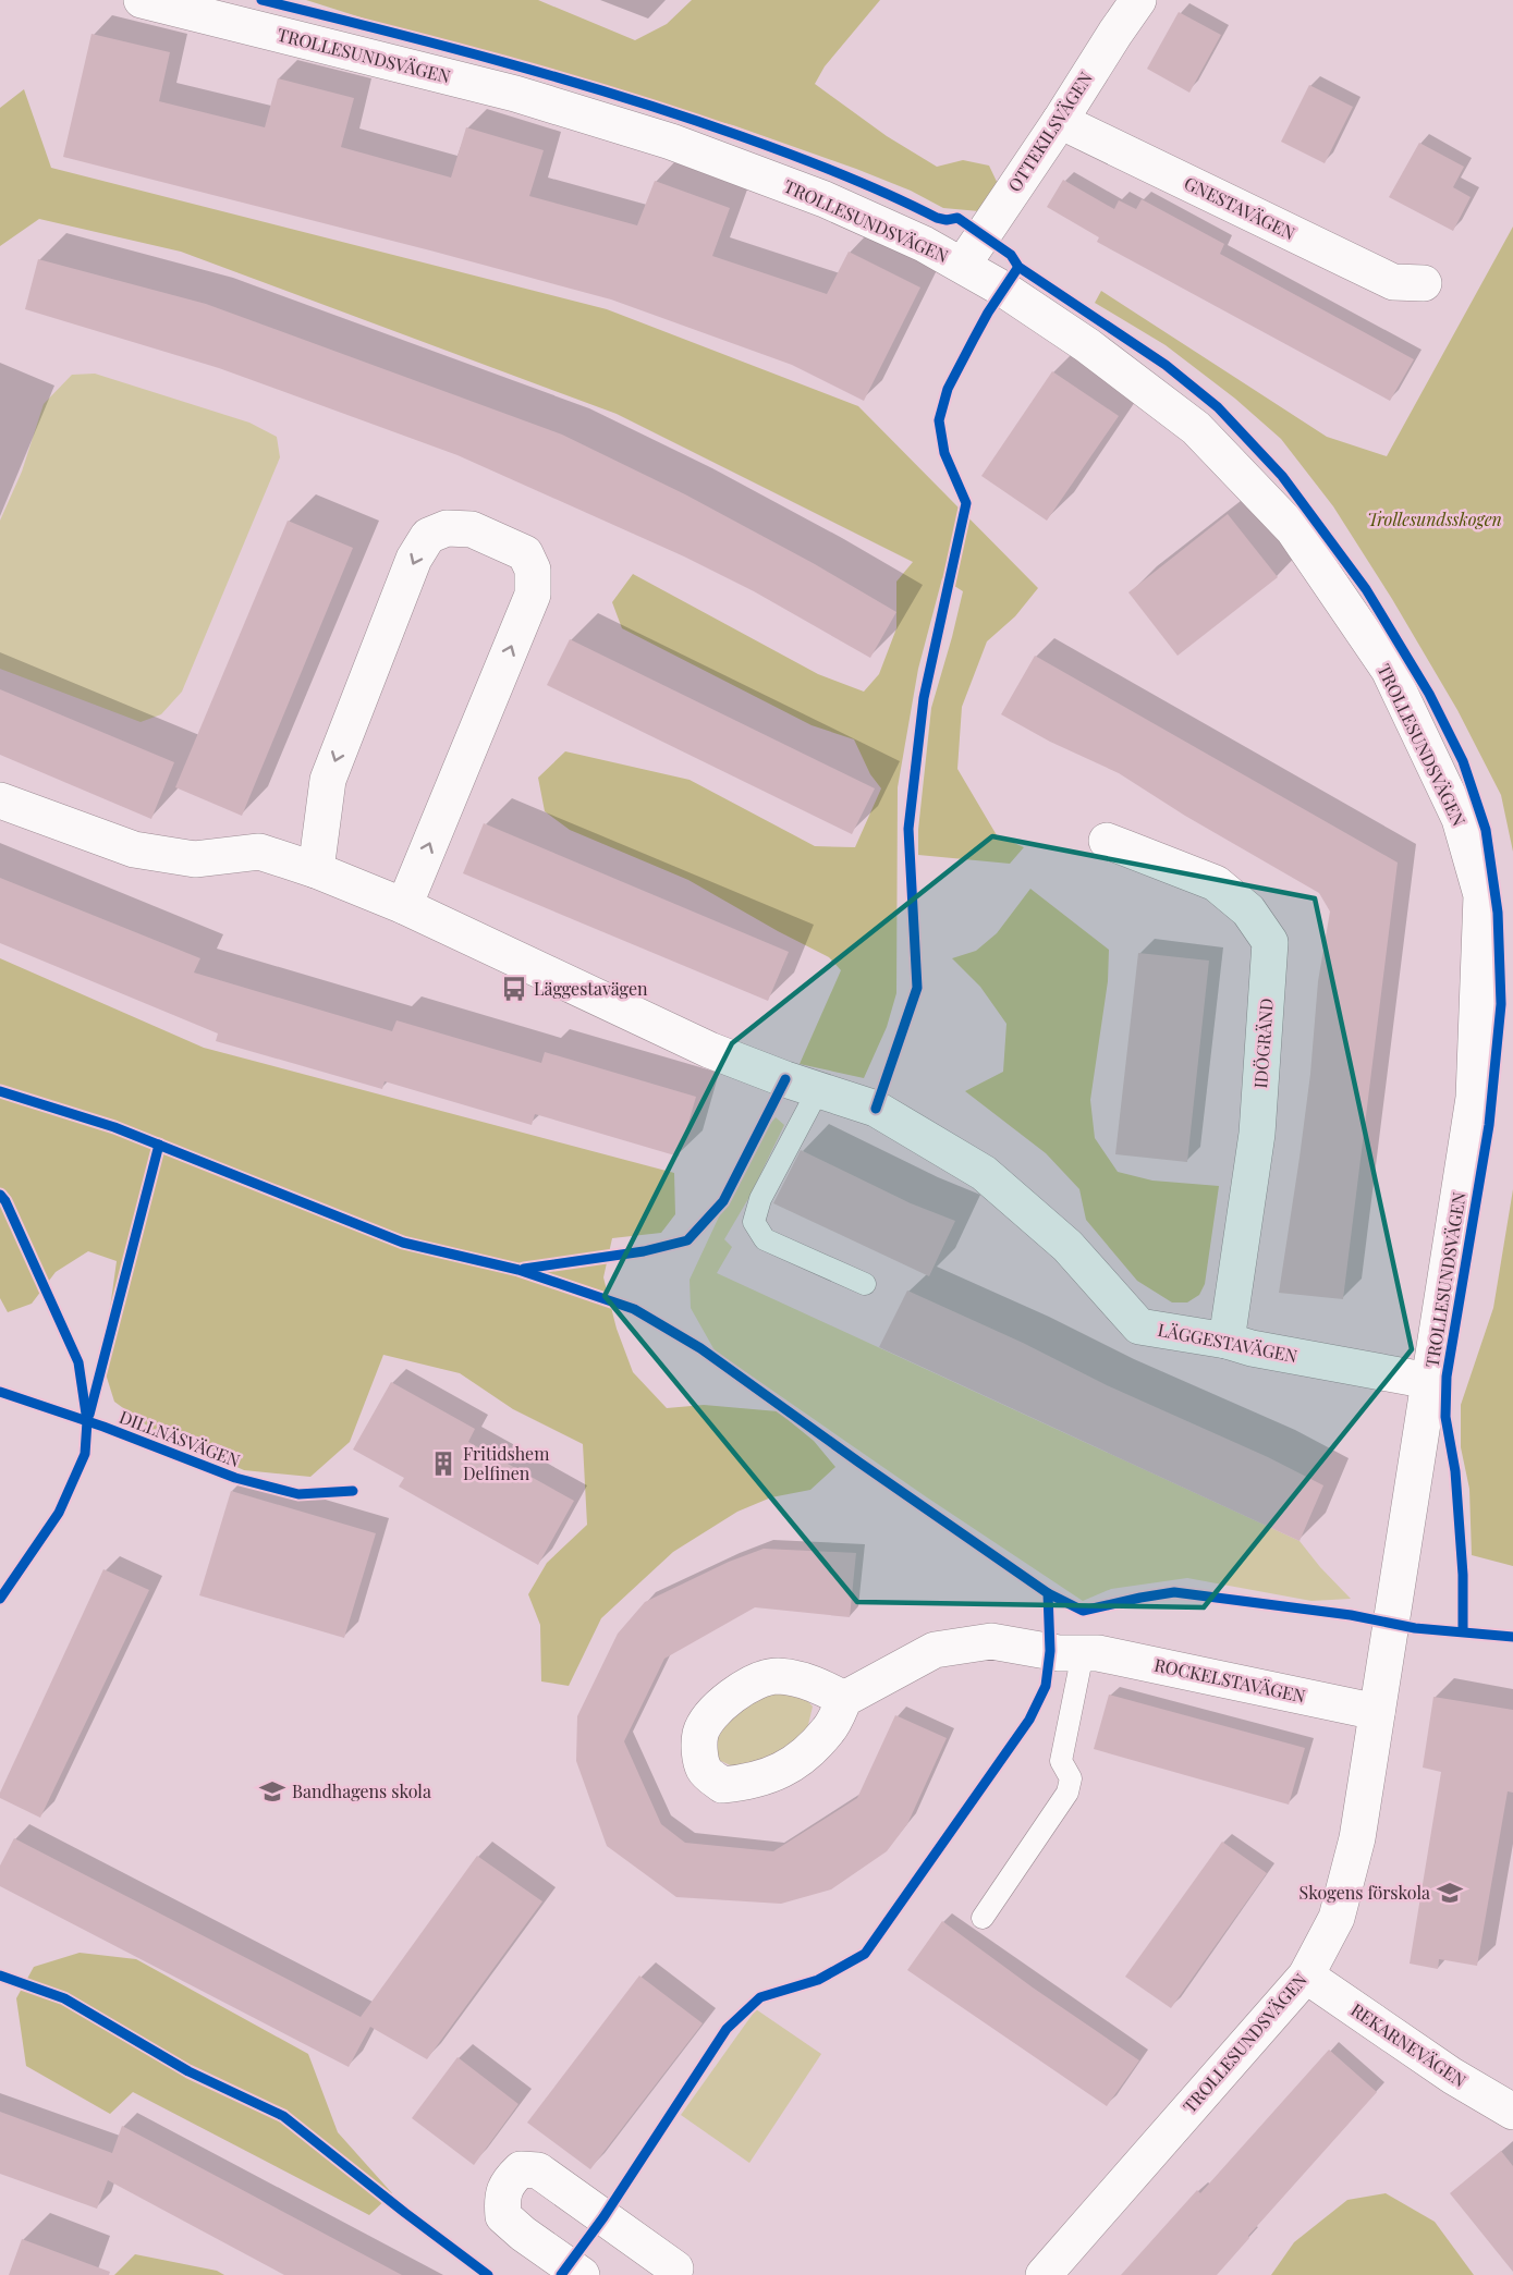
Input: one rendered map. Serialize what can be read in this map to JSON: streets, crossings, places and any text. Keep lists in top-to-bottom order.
{
  "streets": {
    "street": [
      "TROLLESUNDSVÄGEN",
      "OTTEKILSVÄGEN",
      "GNESTAVÄGEN",
      "IDÖGRÄND",
      "LÄGGESTAVÄGEN",
      "ROCKELSTAVÄGEN",
      "REKARNEVÄGEN"
    ],
    "cycle path": ["DILLNÄSVÄGEN"]
  },
  "crossings": [
    ["TROLLESUNDSVÄGEN", "OTTEKILSVÄGEN"],
    ["TROLLESUNDSVÄGEN", "LÄGGESTAVÄGEN"],
    ["TROLLESUNDSVÄGEN", "ROCKELSTAVÄGEN"],
    ["TROLLESUNDSVÄGEN", "REKARNEVÄGEN"],
    ["OTTEKILSVÄGEN", "GNESTAVÄGEN"],
    ["IDÖGRÄND", "LÄGGESTAVÄGEN"]
  ],
  "parks": ["Trollesundsskogen"],
  "places": {
    "bus stop": ["Läggestavägen"],
    "building": ["Fritidshem Delfinen"],
    "school or university": ["Bandhagens skola", "Skogens förskola"]
  }
}
